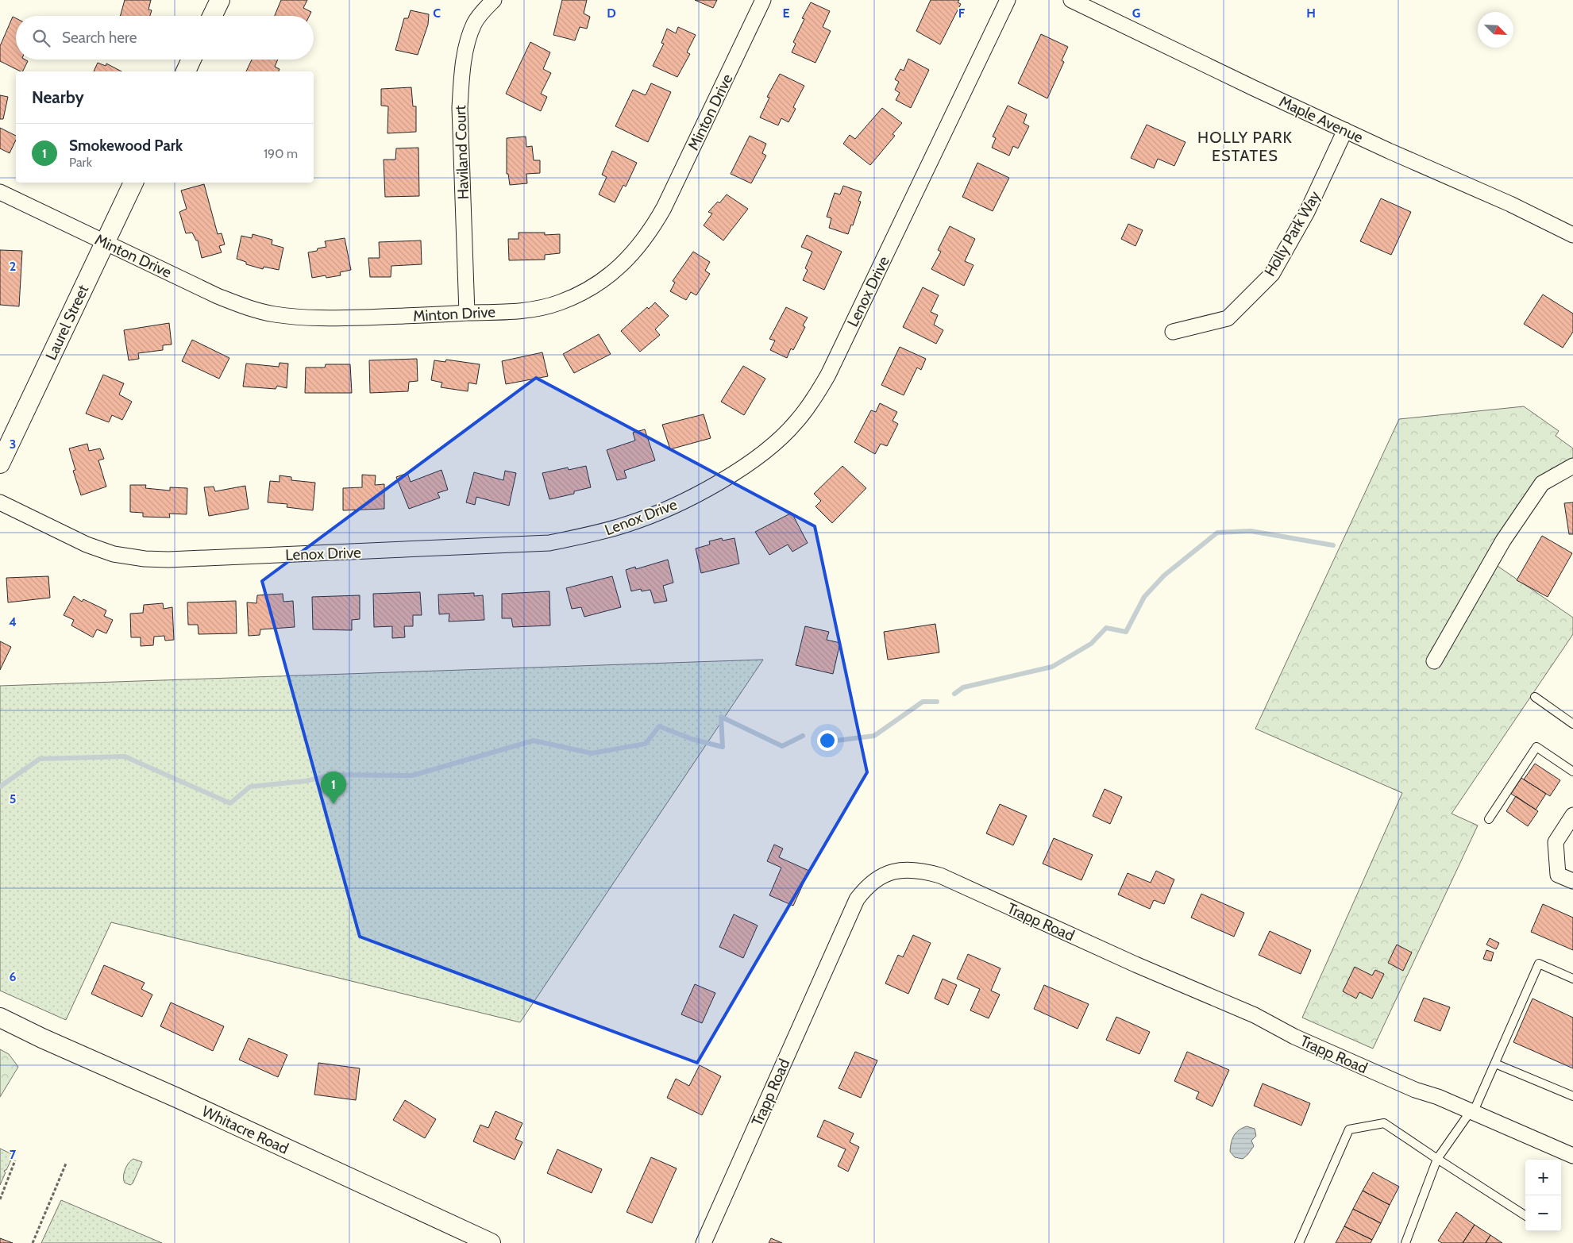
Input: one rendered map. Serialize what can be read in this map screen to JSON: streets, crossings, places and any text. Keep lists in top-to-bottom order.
{
  "streets": {
    "street": [
      "Minton Drive",
      "Maple Avenue",
      "Haviland Court",
      "Holly Park Way",
      "Lenox Drive",
      "Laurel Street",
      "Trapp Road",
      "Whitacre Road"
    ]
  },
  "crossings": [
    ["Minton Drive", "Haviland Court"],
    ["Minton Drive", "Laurel Street"],
    ["Maple Avenue", "Holly Park Way"]
  ],
  "districts": ["HOLLY PARK ESTATES"],
  "north": "bottom right",
  "page": {
    "search": "Search here",
    "heading": "Nearby",
    "list": [
      {
        "mark": "1",
        "name": "Smokewood Park",
        "note": "Park",
        "value": "190 m"
      }
    ],
    "pins": "1",
    "map_buttons": ["+", "−"]
  },
  "grid": {
    "columns": [
      "C",
      "D",
      "E",
      "F",
      "G",
      "H"
    ],
    "rows": [
      "2",
      "3",
      "4",
      "5",
      "6",
      "7"
    ]
  }
}
